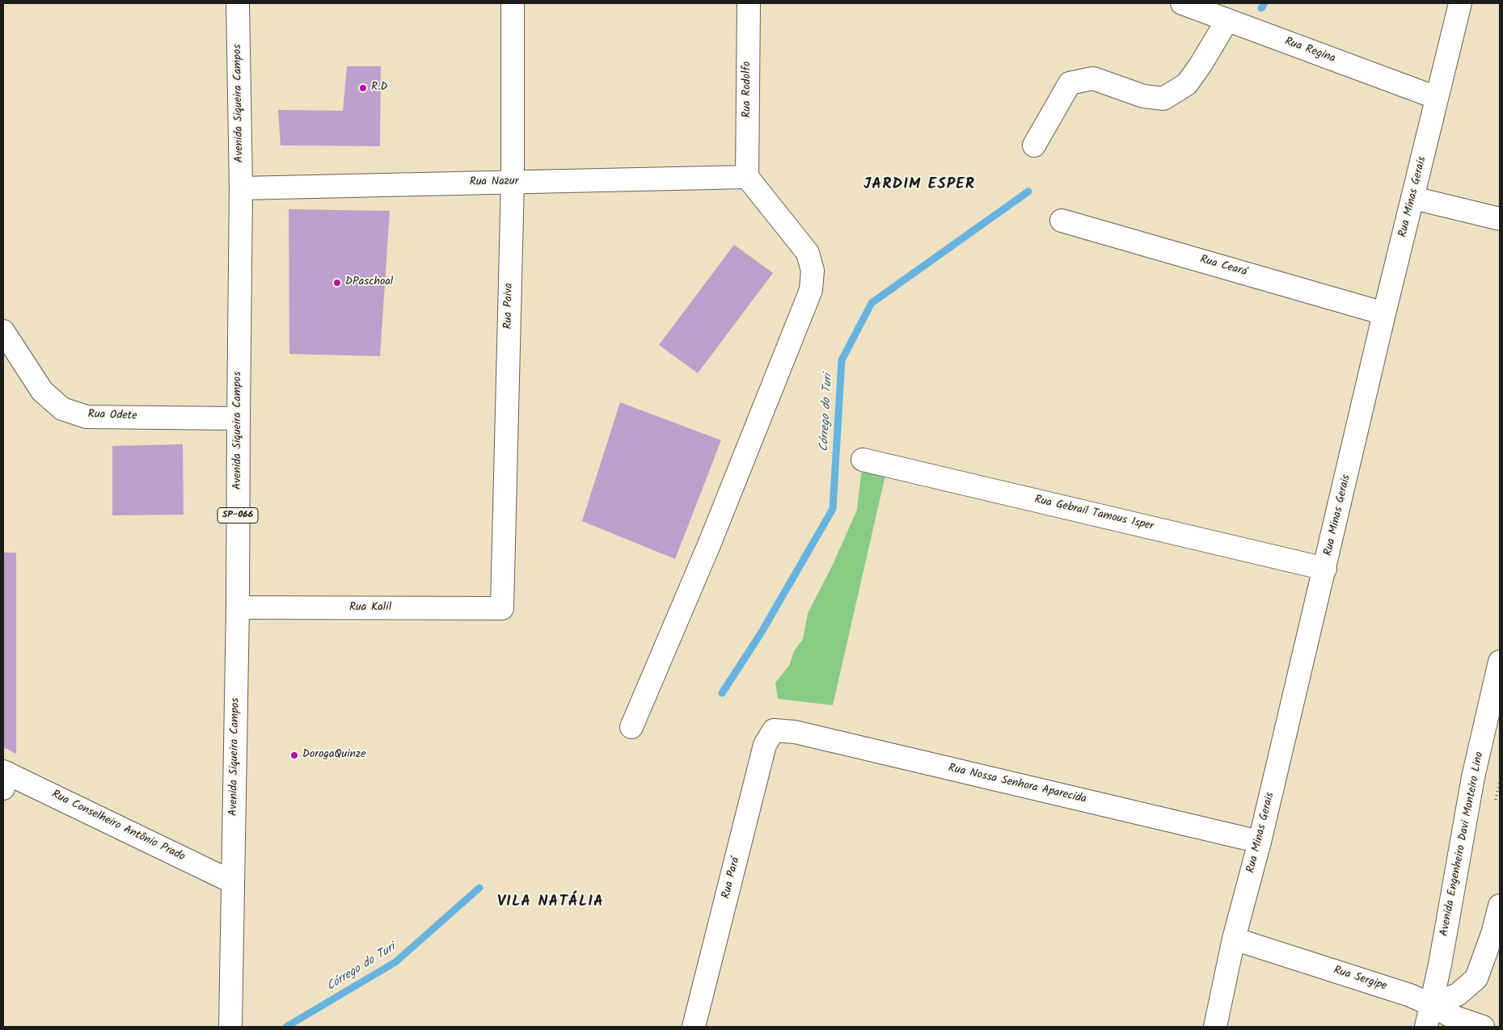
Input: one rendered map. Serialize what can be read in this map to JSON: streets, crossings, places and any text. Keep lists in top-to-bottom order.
{
  "streets": {
    "street": [
      "Rua Regina",
      "Rua Rodolfo",
      "Avenida Siqueira Campos",
      "Rua Nazur",
      "Rua Minas Gerais",
      "Rua Ceará",
      "Rua Paiva",
      "Rua Odete",
      "Rua Gebrail Tamous Isper",
      "SP-066",
      "Rua Kalil",
      "Rua Nossa Senhora Aparecida",
      "Rua Conselheiro Antônio Prado",
      "Avenida Engenheiro Davi Monteiro Lino",
      "Rua Pará",
      "Rua Sergipe"
    ]
  },
  "crossings": [
    ["Rua Regina", "Rua Minas Gerais"],
    ["Rua Rodolfo", "Rua Nazur"],
    ["Avenida Siqueira Campos", "Rua Nazur"],
    ["Avenida Siqueira Campos", "Rua Odete"],
    ["Avenida Siqueira Campos", "Rua Kalil"],
    ["Avenida Siqueira Campos", "Rua Conselheiro Antônio Prado"],
    ["Rua Nazur", "Rua Paiva"],
    ["Rua Minas Gerais", "Rua Ceará"],
    ["Rua Minas Gerais", "Rua Gebrail Tamous Isper"],
    ["Rua Minas Gerais", "Rua Nossa Senhora Aparecida"],
    ["Rua Minas Gerais", "Rua Sergipe"],
    ["Rua Paiva", "Rua Kalil"],
    ["Rua Nossa Senhora Aparecida", "Rua Pará"],
    ["Avenida Engenheiro Davi Monteiro Lino", "Rua Sergipe"]
  ],
  "districts": ["JARDIM ESPER", "VILA NATÁLIA"],
  "water": ["Córrego do Turi"],
  "places": ["R.D", "DPaschoal", "DorogaQuinze"]
}
